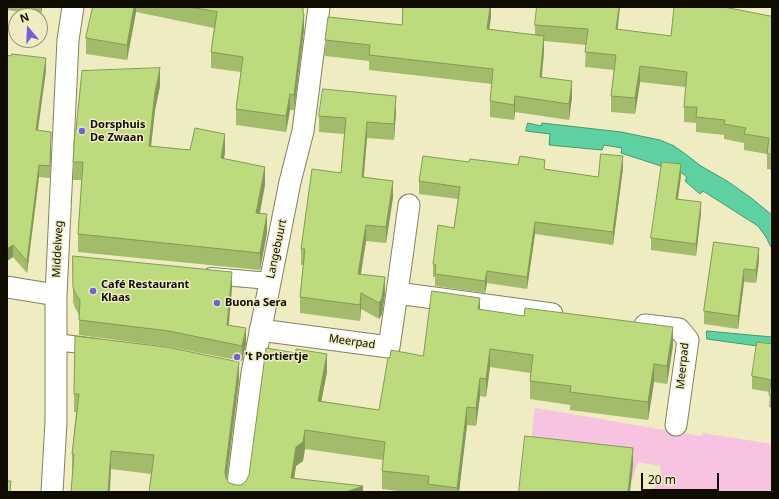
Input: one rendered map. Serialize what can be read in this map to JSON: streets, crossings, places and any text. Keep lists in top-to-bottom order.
{
  "streets": {
    "street": ["Middelweg", "Langebuurt", "Meerpad"]
  },
  "crossings": [
    ["Langebuurt", "Meerpad"]
  ],
  "places": [
    "Dorsphuis De Zwaan",
    "Café Restaurant Klaas",
    "Buona Sera",
    "'t Portiertje"
  ],
  "scale_bar": "20 m",
  "north": "top"
}
